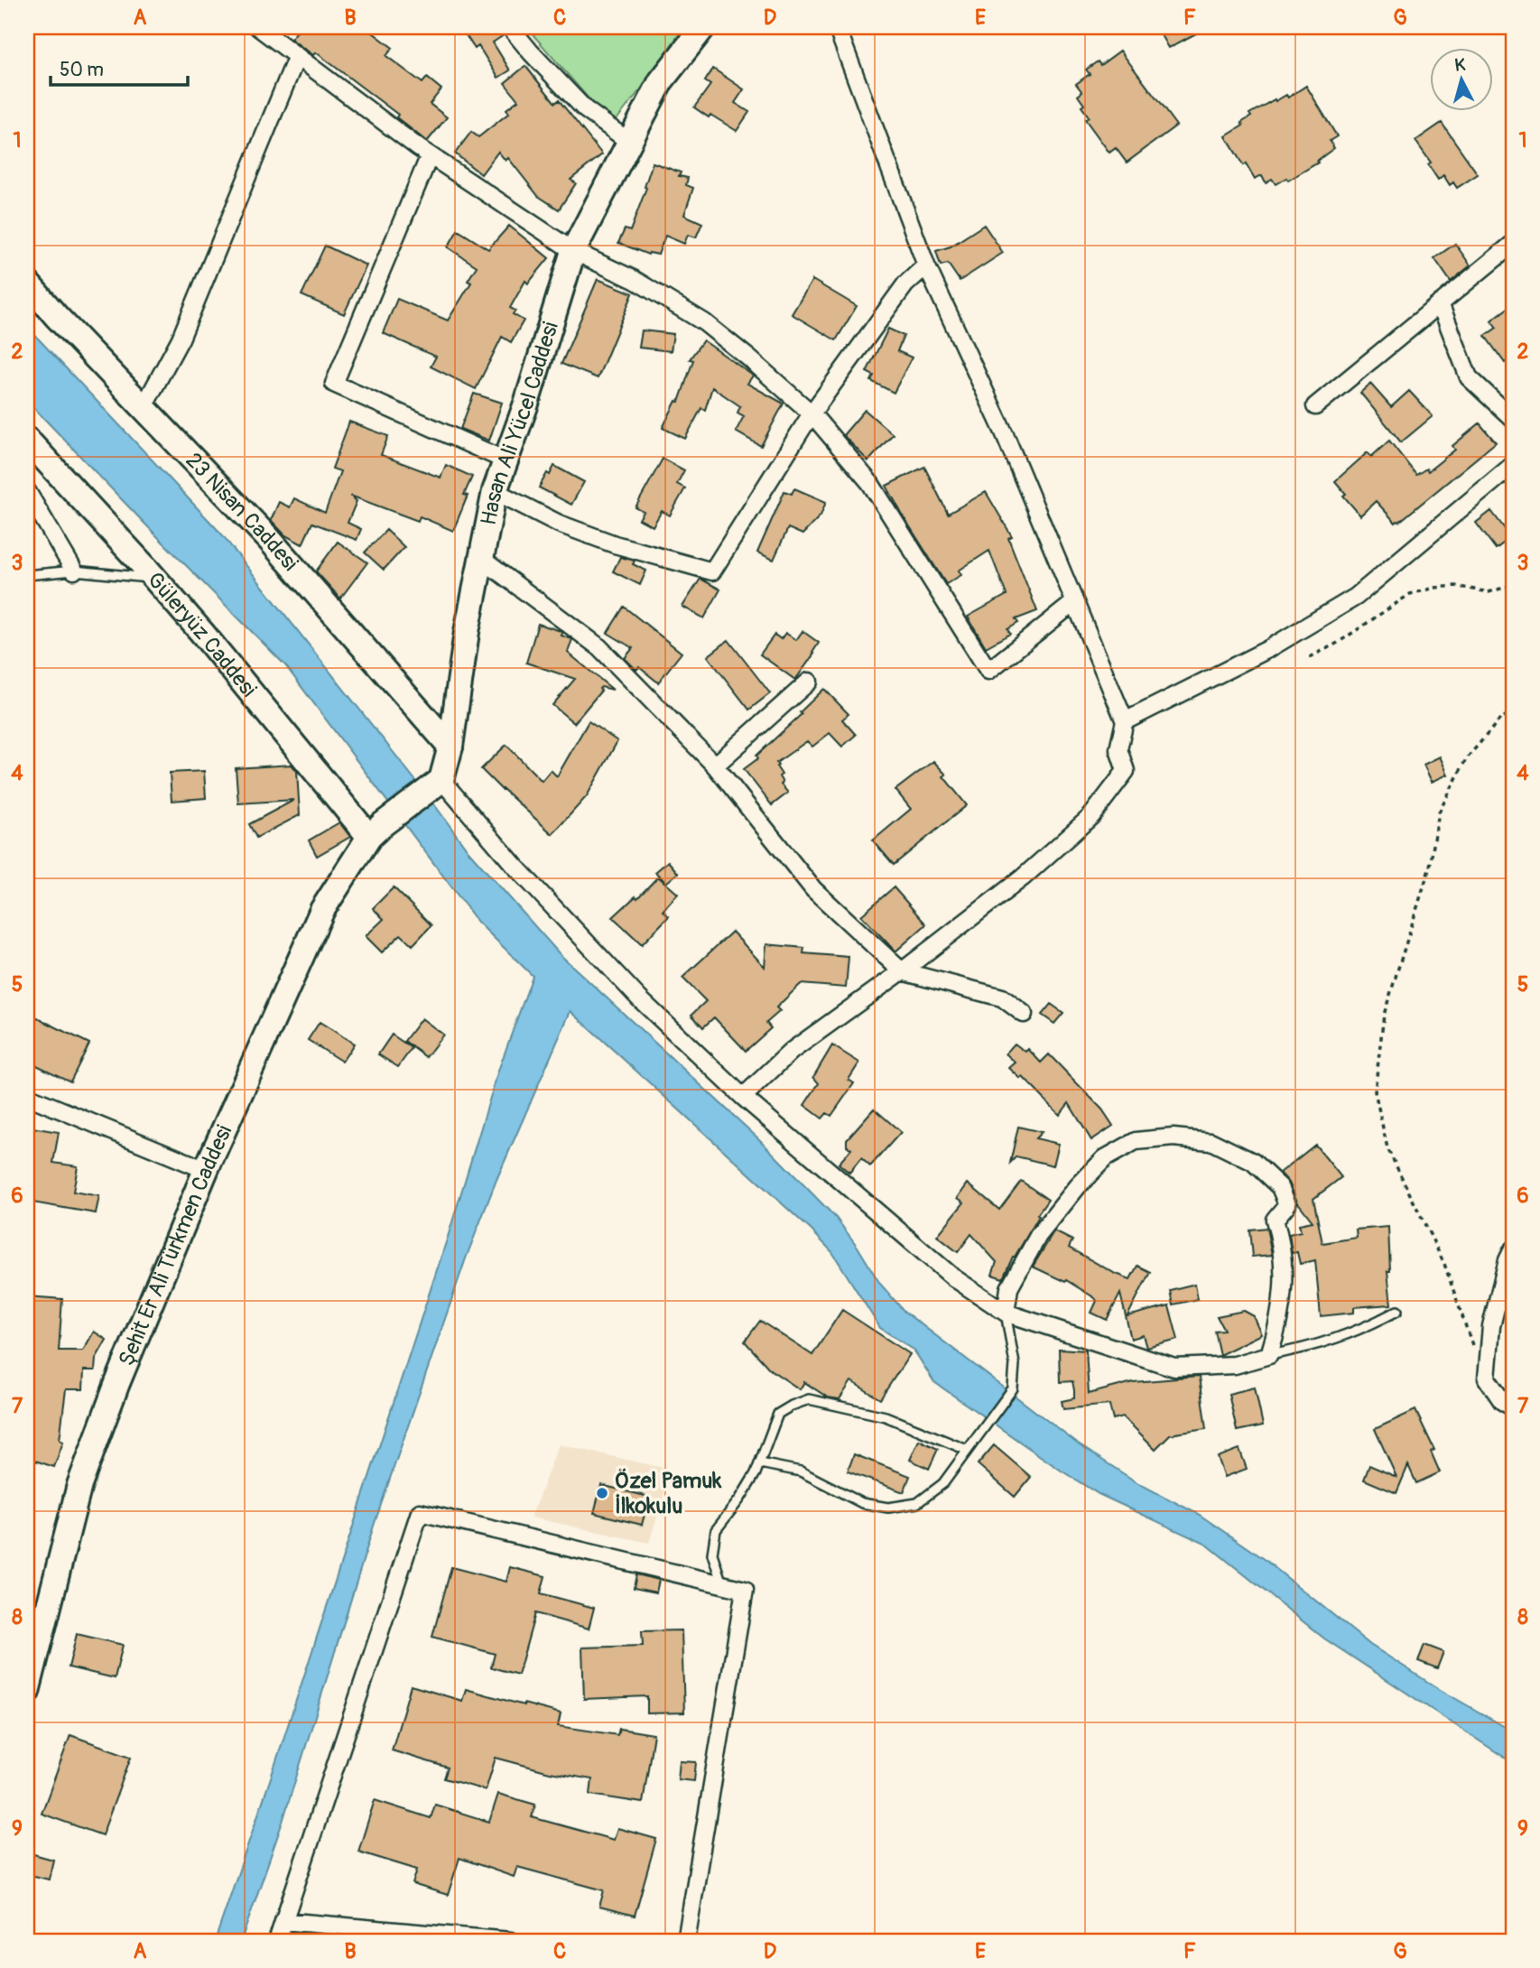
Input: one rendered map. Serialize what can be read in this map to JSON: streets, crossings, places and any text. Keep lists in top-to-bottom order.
{
  "streets": {
    "street": [
      "Hasan Ali Yücel Caddesi",
      "23 Nisan Caddesi",
      "Güleryüz Caddesi",
      "Şehit Er Ali Türkmen Caddesi"
    ]
  },
  "crossings": [
    ["Hasan Ali Yücel Caddesi", "23 Nisan Caddesi"],
    ["Güleryüz Caddesi", "Şehit Er Ali Türkmen Caddesi"]
  ],
  "places": ["Özel Pamuk İlkokulu"],
  "scale_bar": "50 m",
  "north": "top",
  "grid": {
    "columns": [
      "A",
      "B",
      "C",
      "D",
      "E",
      "F",
      "G"
    ],
    "rows": [
      "1",
      "2",
      "3",
      "4",
      "5",
      "6",
      "7",
      "8",
      "9"
    ]
  }
}
